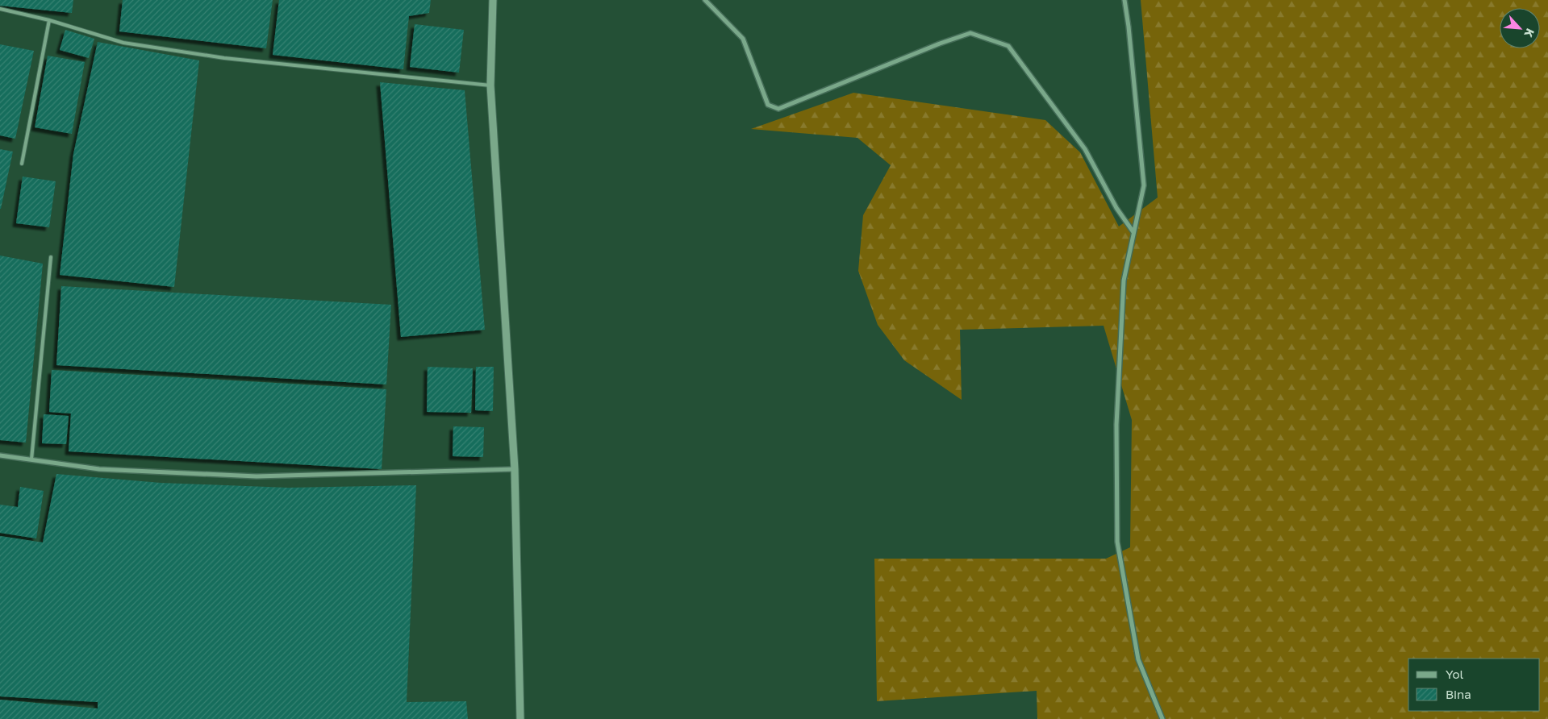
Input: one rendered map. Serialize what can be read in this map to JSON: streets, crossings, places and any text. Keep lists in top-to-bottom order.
{
  "legend": ["Yol", "Bina"],
  "north": "bottom right"
}
